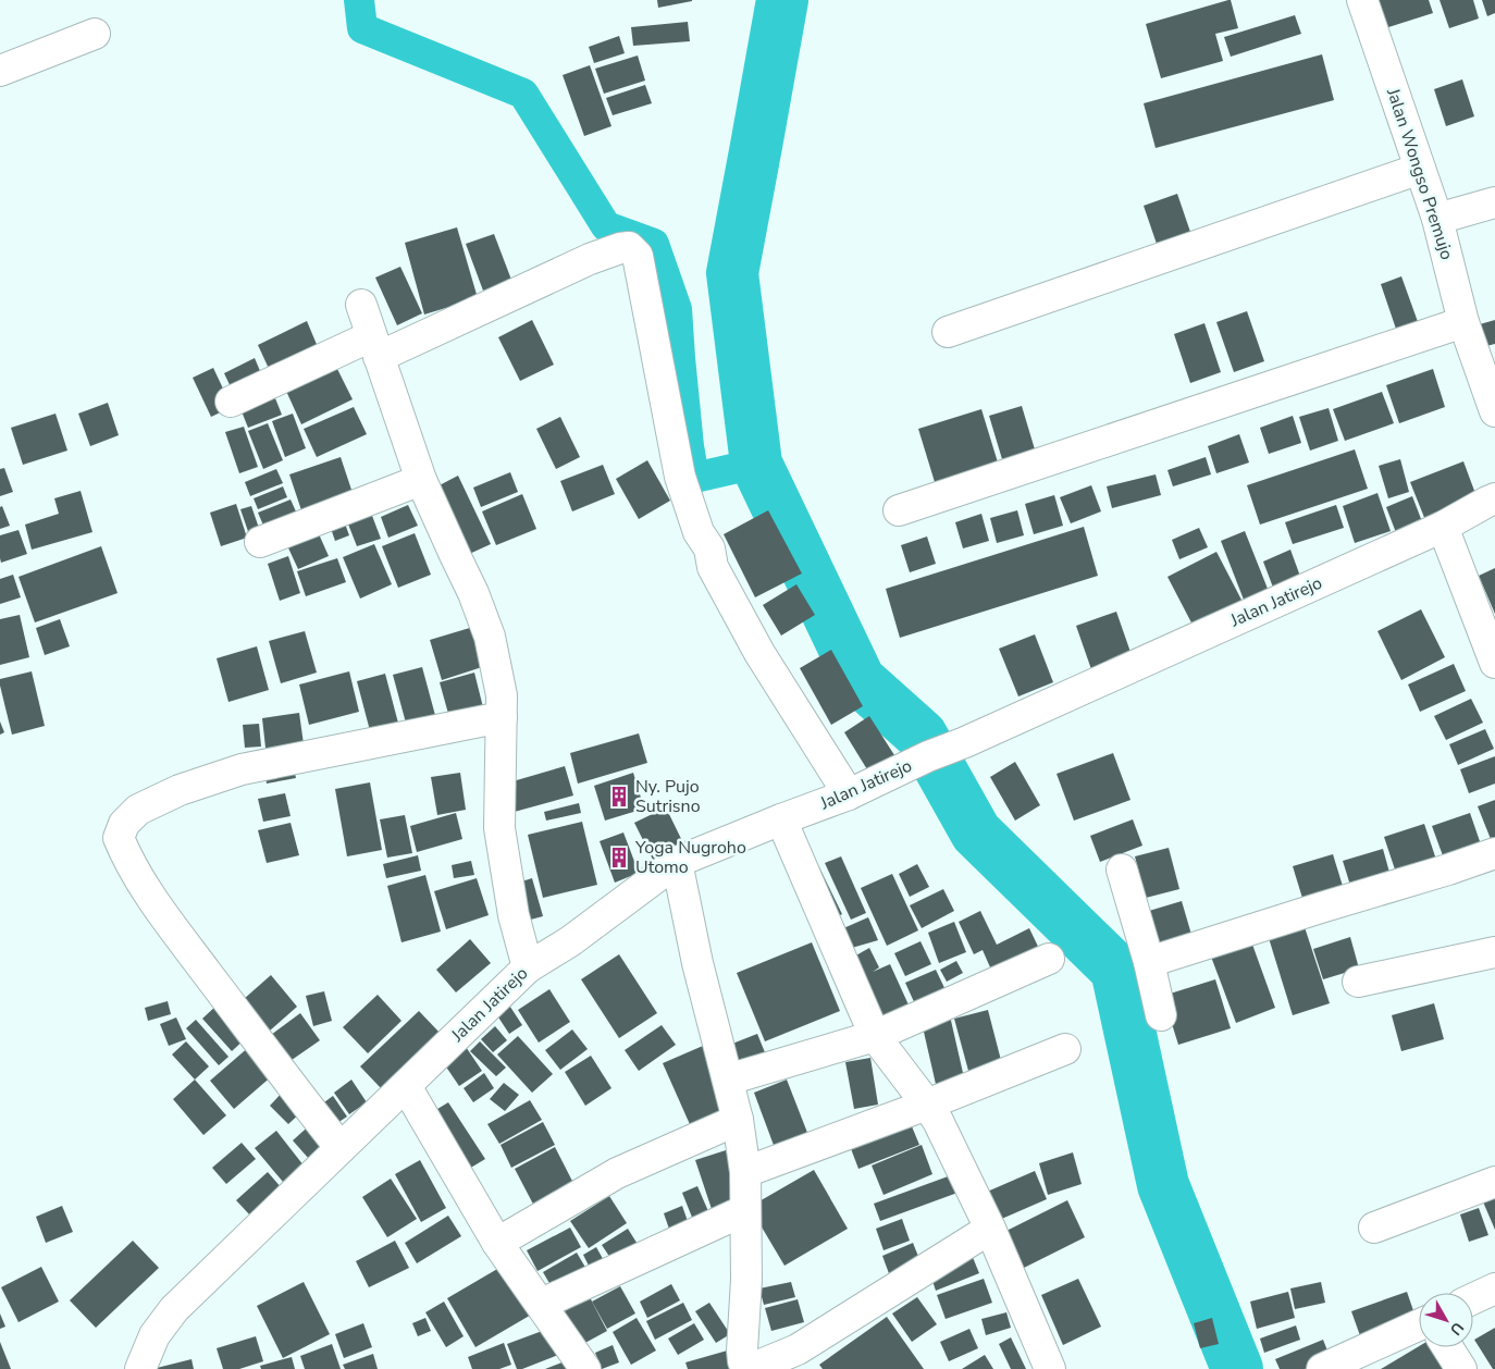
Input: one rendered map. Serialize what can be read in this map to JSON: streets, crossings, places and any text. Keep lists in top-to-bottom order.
{
  "streets": {
    "street": ["Jalan Wongso Premujo", "Jalan Jatirejo"]
  },
  "places": {
    "building": ["Ny. Pujo Sutrisno", "Yoga Nugroho Utomo"]
  },
  "north": "bottom right"
}
